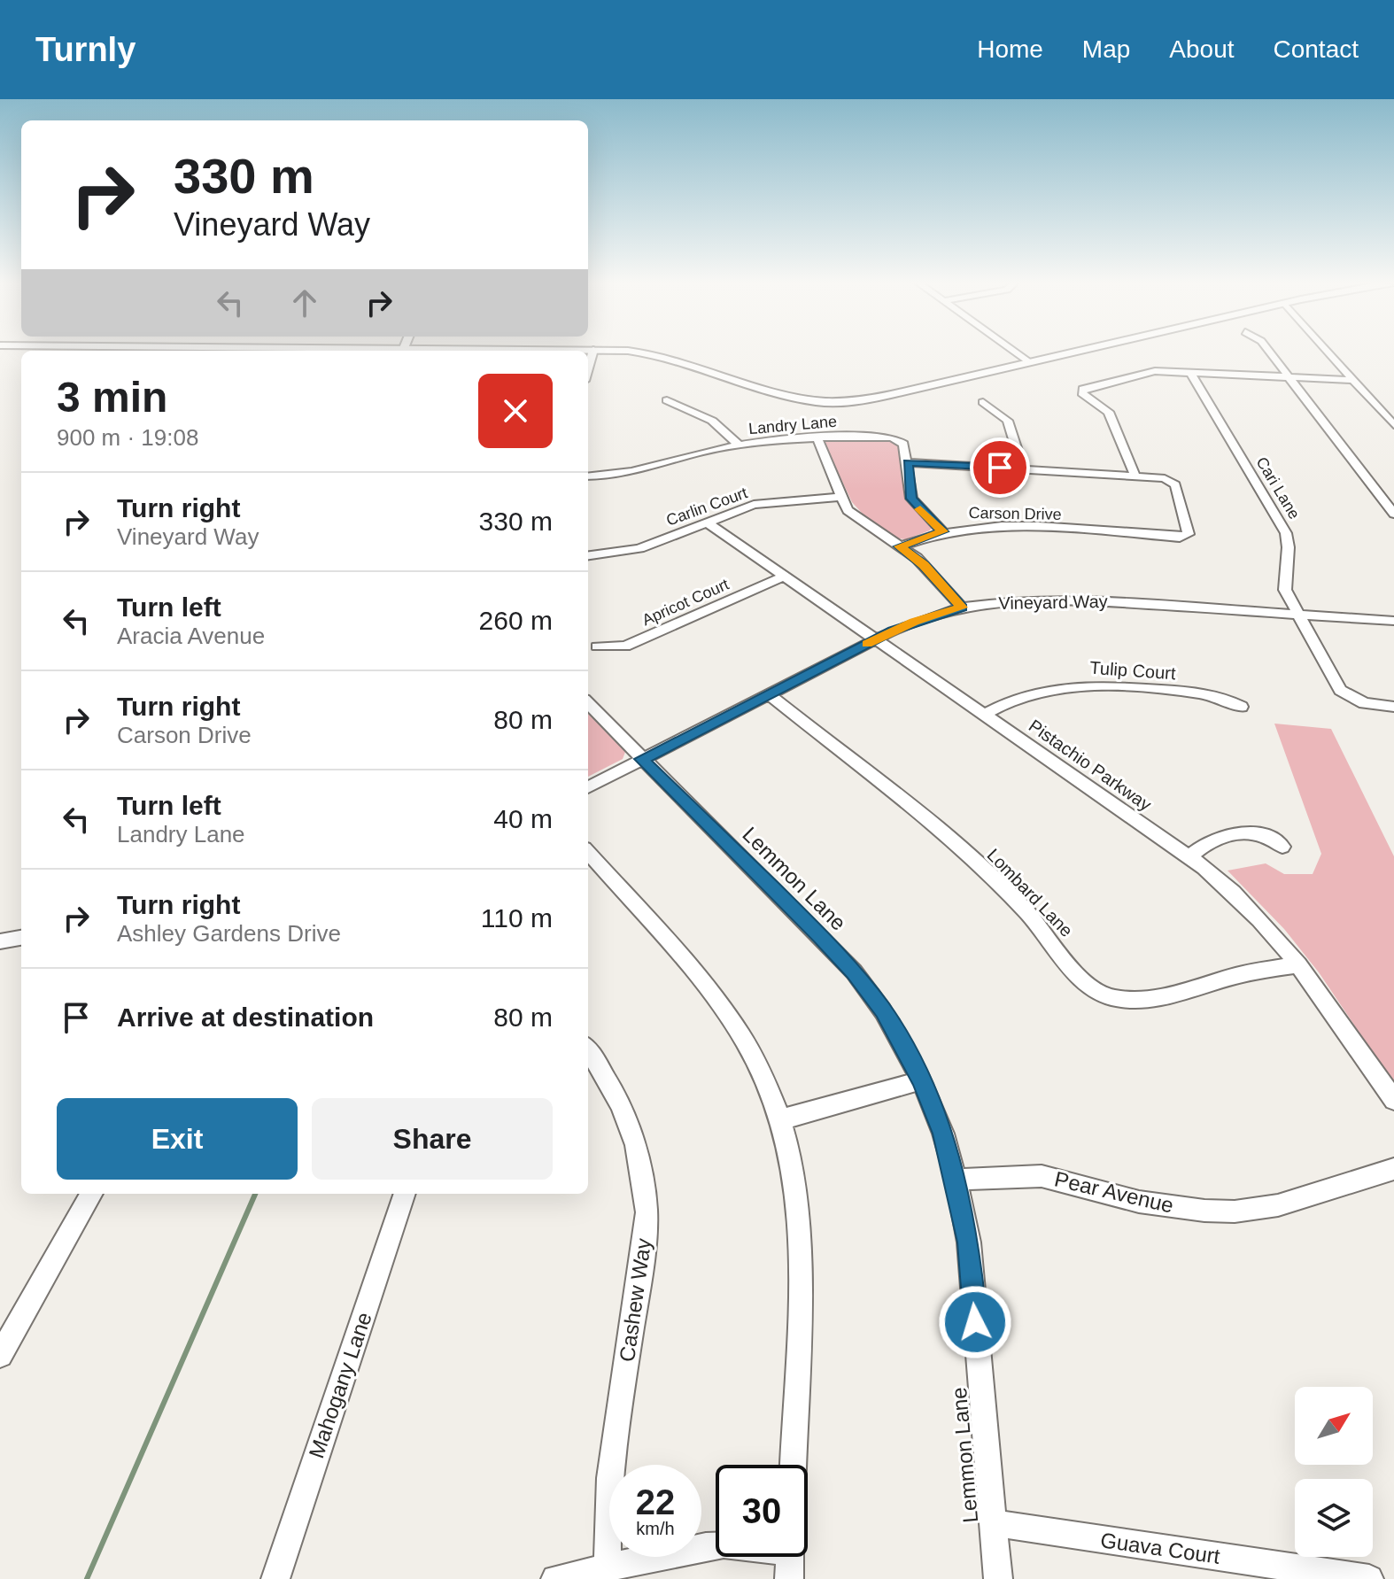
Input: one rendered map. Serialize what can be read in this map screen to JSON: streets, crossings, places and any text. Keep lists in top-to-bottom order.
{
  "streets": {
    "street": [
      "Landry Lane",
      "Cari Lane",
      "Carlin Court",
      "Carson Drive",
      "Apricot Court",
      "Vineyard Way",
      "Tulip Court",
      "Pistachio Parkway",
      "Lemmon Lane",
      "Lombard Lane",
      "Pear Avenue",
      "Cashew Way",
      "Mahogany Lane",
      "Guava Court"
    ]
  },
  "crossings": [
    ["Cari Lane", "Vineyard Way"],
    ["Carlin Court", "Pistachio Parkway"],
    ["Apricot Court", "Pistachio Parkway"],
    ["Vineyard Way", "Pistachio Parkway"],
    ["Vineyard Way", "Lemmon Lane"],
    ["Vineyard Way", "Lombard Lane"],
    ["Tulip Court", "Pistachio Parkway"],
    ["Pistachio Parkway", "Lombard Lane"],
    ["Lemmon Lane", "Pear Avenue"],
    ["Lemmon Lane", "Guava Court"]
  ],
  "north": "top right",
  "page": {
    "header": "Turnly",
    "nav": [
      "Home",
      "Map",
      "About",
      "Contact"
    ],
    "turn": ["330 m", "Vineyard Way"],
    "heading": ["3 min", "900 m · 19:08"],
    "list": [
      {
        "name": "Turn right",
        "note": "Vineyard Way",
        "value": "330 m"
      },
      {
        "name": "Turn left",
        "note": "Aracia Avenue",
        "value": "260 m"
      },
      {
        "name": "Turn right",
        "note": "Carson Drive",
        "value": "80 m"
      },
      {
        "name": "Turn left",
        "note": "Landry Lane",
        "value": "40 m"
      },
      {
        "name": "Turn right",
        "note": "Ashley Gardens Drive",
        "value": "110 m"
      },
      {
        "name": "Arrive at destination",
        "value": "80 m"
      }
    ],
    "buttons": ["Exit", "Share"],
    "speed": "22 km/h",
    "limit": "30"
  }
}
